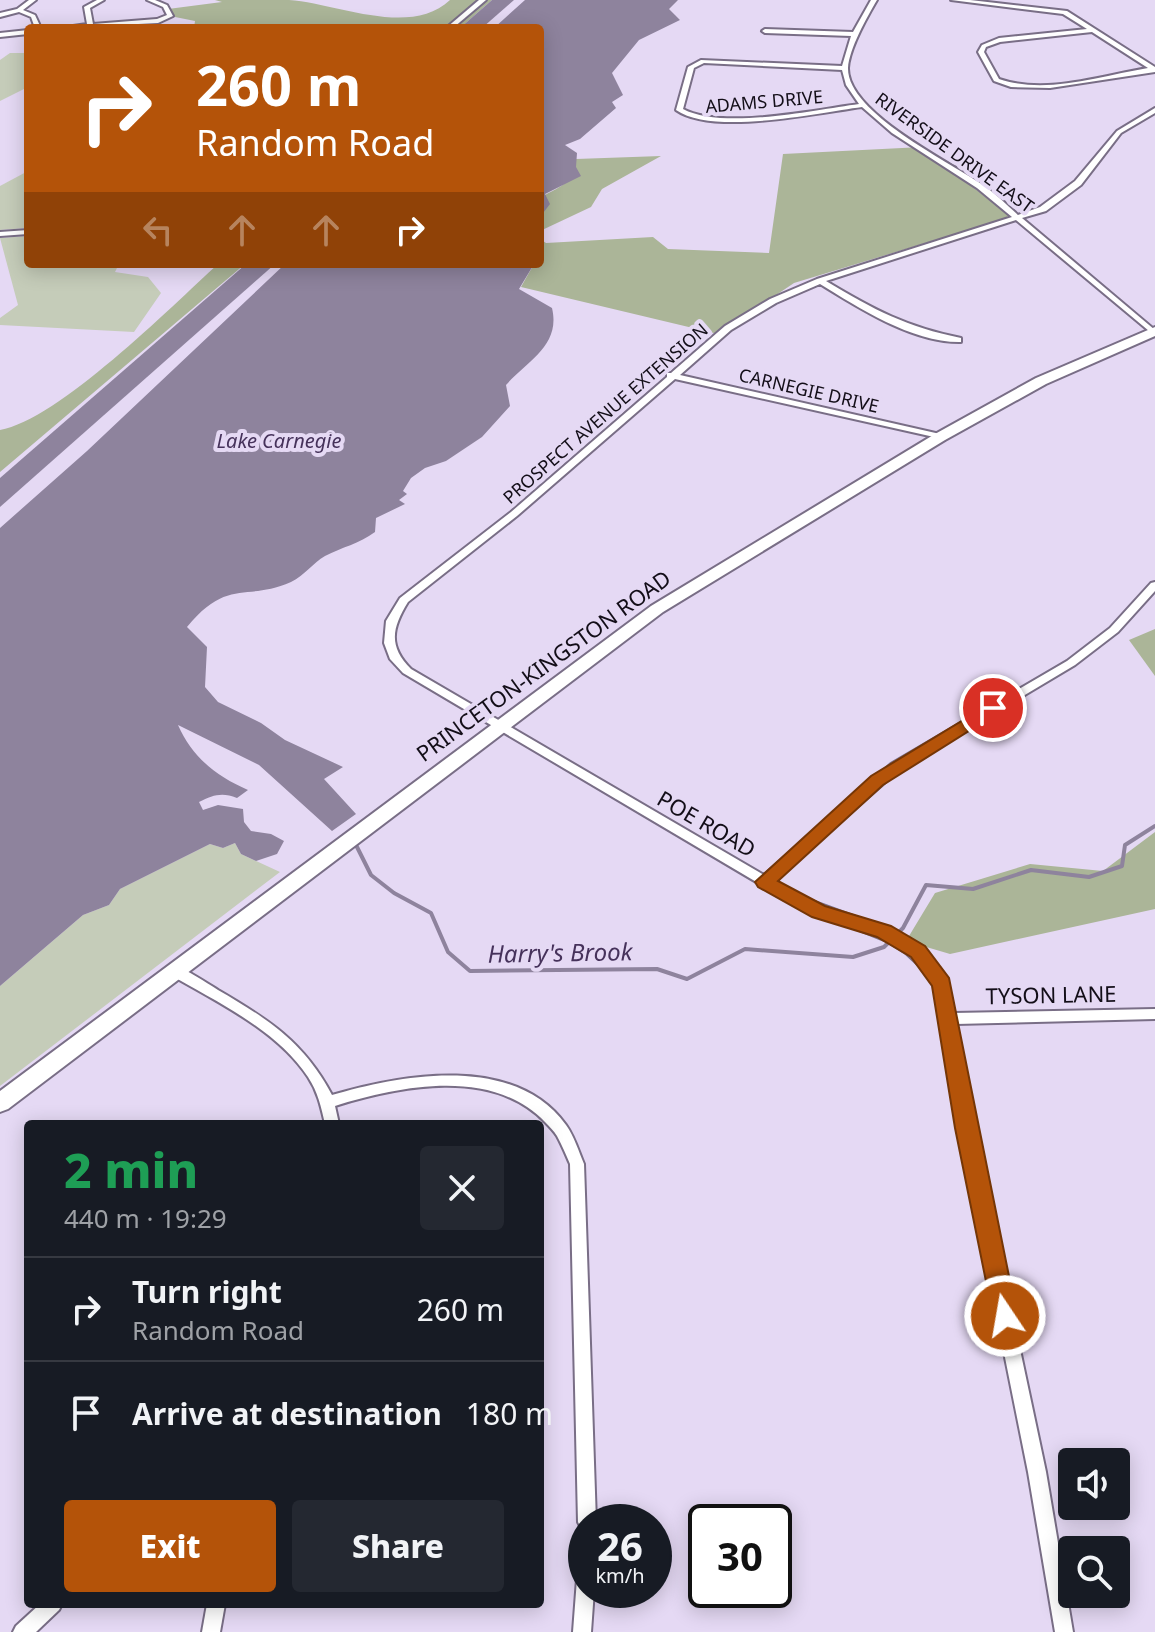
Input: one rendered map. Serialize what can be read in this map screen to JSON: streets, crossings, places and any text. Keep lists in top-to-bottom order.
{
  "streets": {
    "main road": ["PRINCETON-KINGSTON ROAD"],
    "street": [
      "ADAMS DRIVE",
      "RIVERSIDE DRIVE EAST",
      "CARNEGIE DRIVE",
      "PROSPECT AVENUE EXTENSION",
      "POE ROAD",
      "TYSON LANE"
    ]
  },
  "crossings": [
    ["ADAMS DRIVE", "RIVERSIDE DRIVE EAST"],
    ["RIVERSIDE DRIVE EAST", "PROSPECT AVENUE EXTENSION"],
    ["RIVERSIDE DRIVE EAST", "PRINCETON-KINGSTON ROAD"],
    ["CARNEGIE DRIVE", "PROSPECT AVENUE EXTENSION"],
    ["CARNEGIE DRIVE", "PRINCETON-KINGSTON ROAD"],
    ["PROSPECT AVENUE EXTENSION", "PRINCETON-KINGSTON ROAD"],
    ["PROSPECT AVENUE EXTENSION", "POE ROAD"],
    ["PRINCETON-KINGSTON ROAD", "POE ROAD"],
    ["POE ROAD", "TYSON LANE"]
  ],
  "water": ["Lake Carnegie", "Harry's Brook"],
  "page": {
    "turn": ["260 m", "Random Road"],
    "heading": ["2 min", "440 m · 19:29"],
    "list": [
      {
        "name": "Turn right",
        "note": "Random Road",
        "value": "260 m"
      },
      {
        "name": "Arrive at destination",
        "value": "180 m"
      }
    ],
    "buttons": ["Exit", "Share"],
    "speed": "26 km/h",
    "limit": "30"
  }
}
